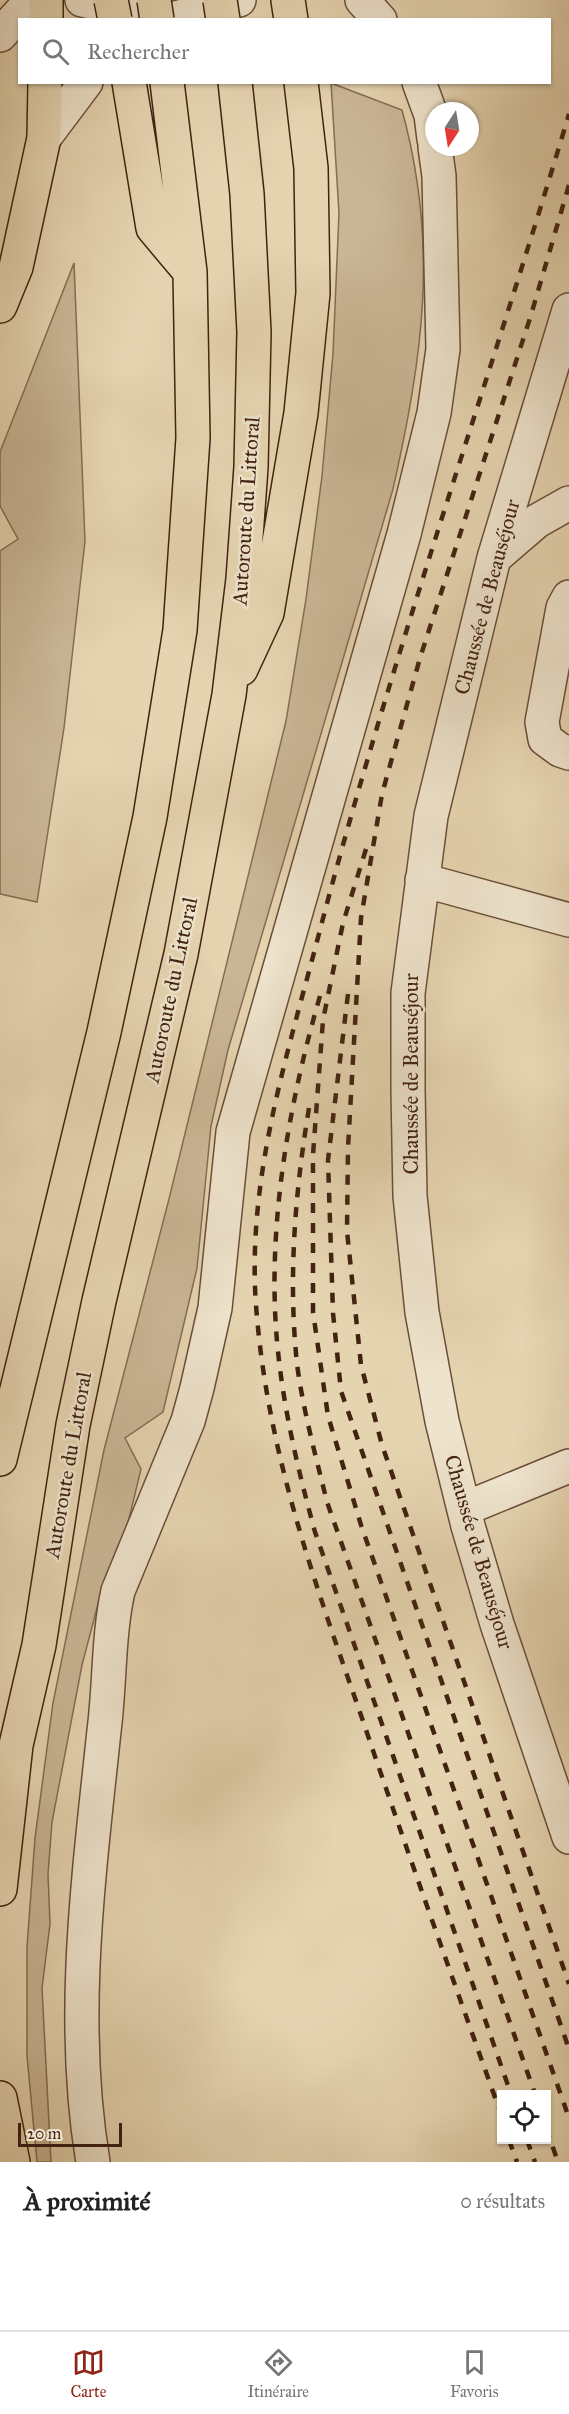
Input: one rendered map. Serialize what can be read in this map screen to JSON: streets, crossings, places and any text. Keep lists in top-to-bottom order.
{
  "streets": {
    "main road": ["Autoroute du Littoral"],
    "street": ["Chaussée de Beauséjour"]
  },
  "scale_bar": "20 m",
  "north": "bottom",
  "page": {
    "search": "Rechercher",
    "scale": "20 m",
    "heading": ["À proximité", "0 résultats"],
    "nav": ["Carte", "Itinéraire", "Favoris"]
  }
}
